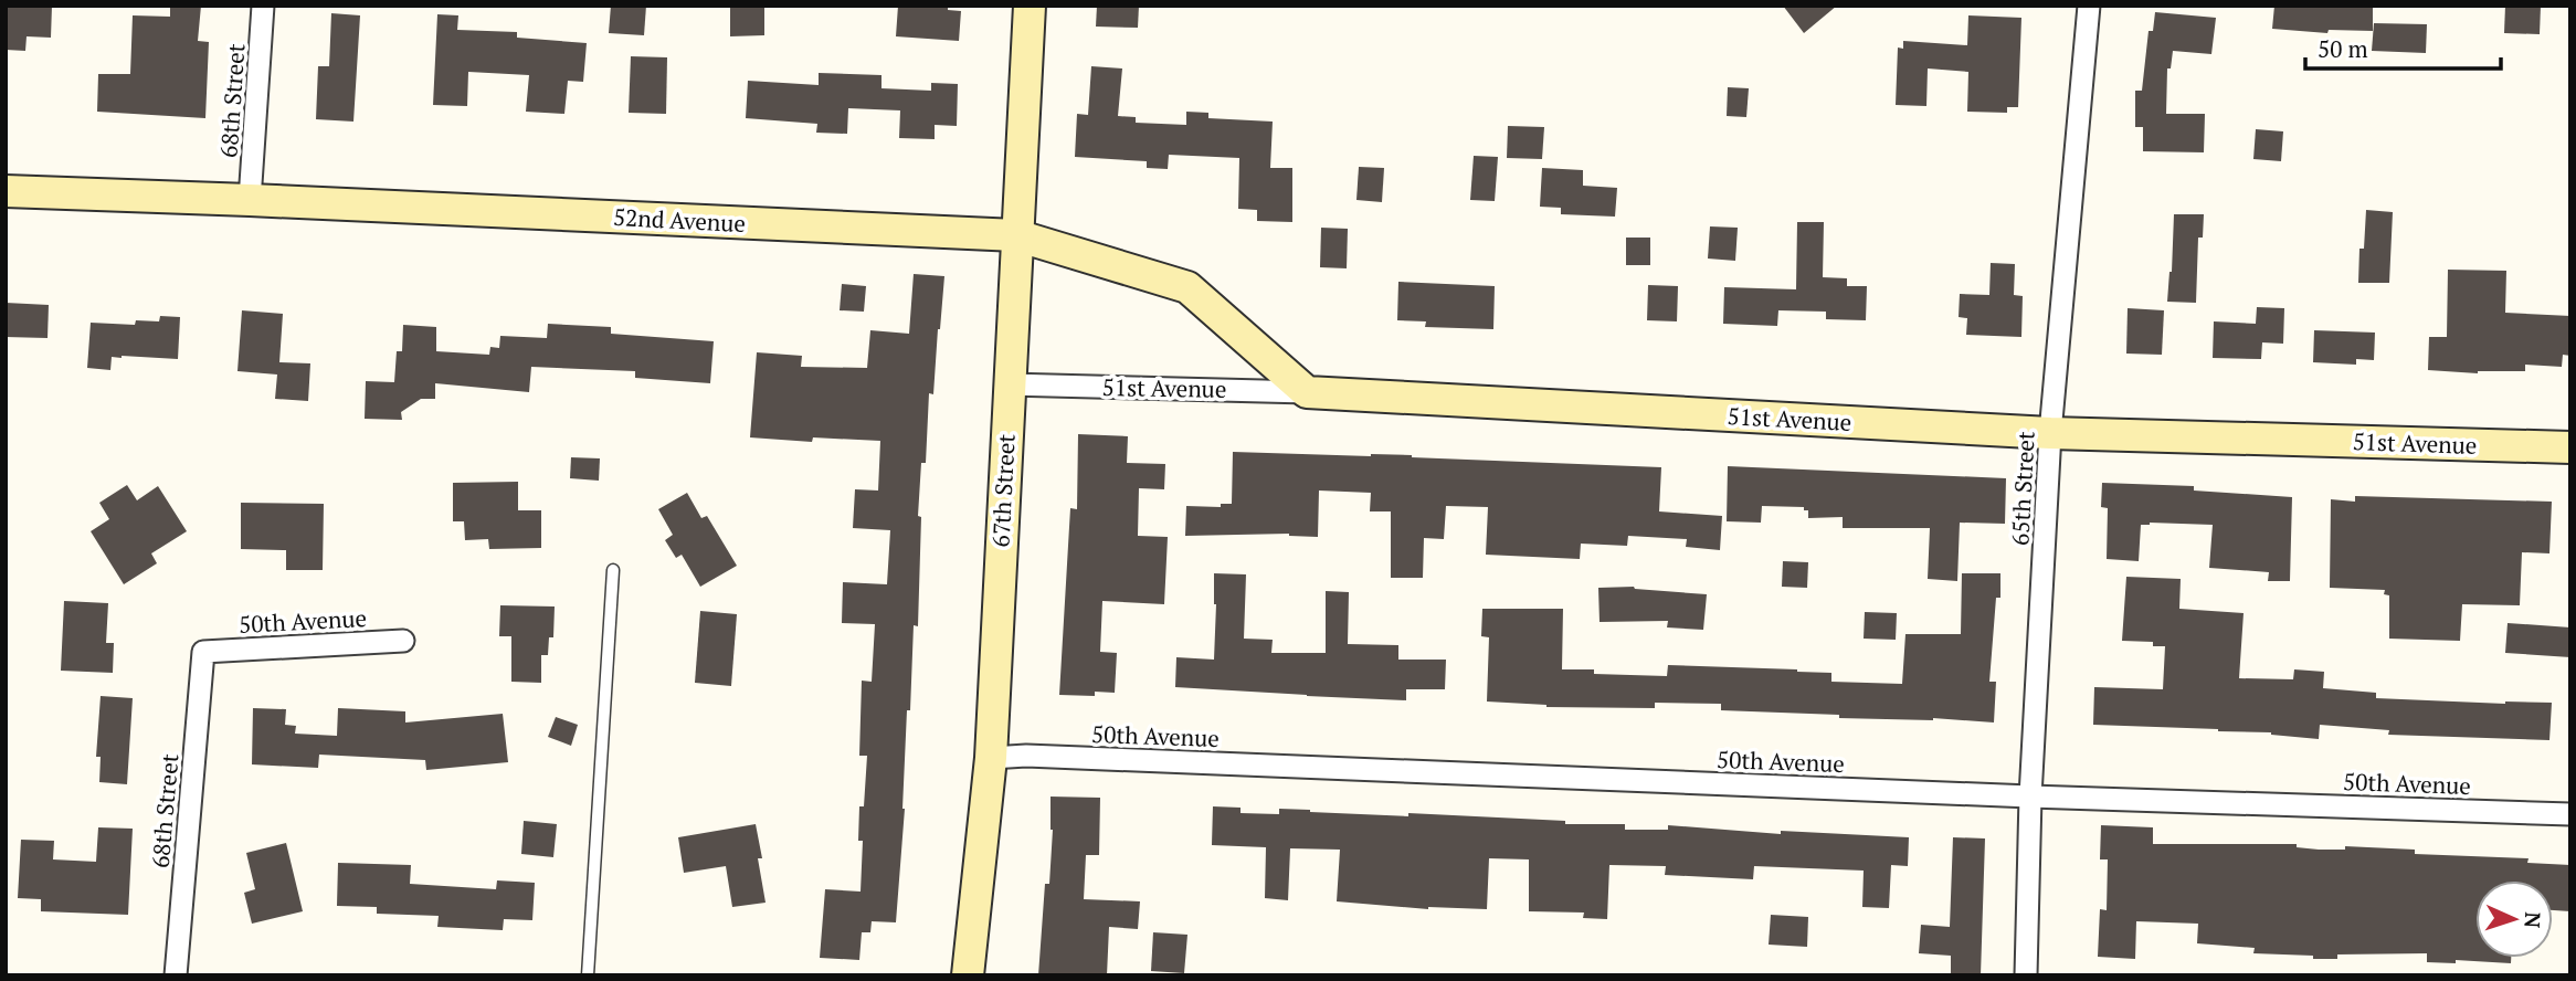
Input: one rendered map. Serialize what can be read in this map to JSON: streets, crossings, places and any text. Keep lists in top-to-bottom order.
{
  "streets": {
    "street": [
      "68th Street",
      "52nd Avenue",
      "51st Avenue",
      "65th Street",
      "67th Street",
      "50th Avenue"
    ]
  },
  "crossings": [
    ["68th Street", "52nd Avenue"],
    ["68th Street", "50th Avenue"],
    ["52nd Avenue", "51st Avenue"],
    ["52nd Avenue", "67th Street"],
    ["51st Avenue", "65th Street"],
    ["51st Avenue", "67th Street"],
    ["65th Street", "50th Avenue"],
    ["67th Street", "50th Avenue"]
  ],
  "scale_bar": "50 m",
  "north": "right"
}
